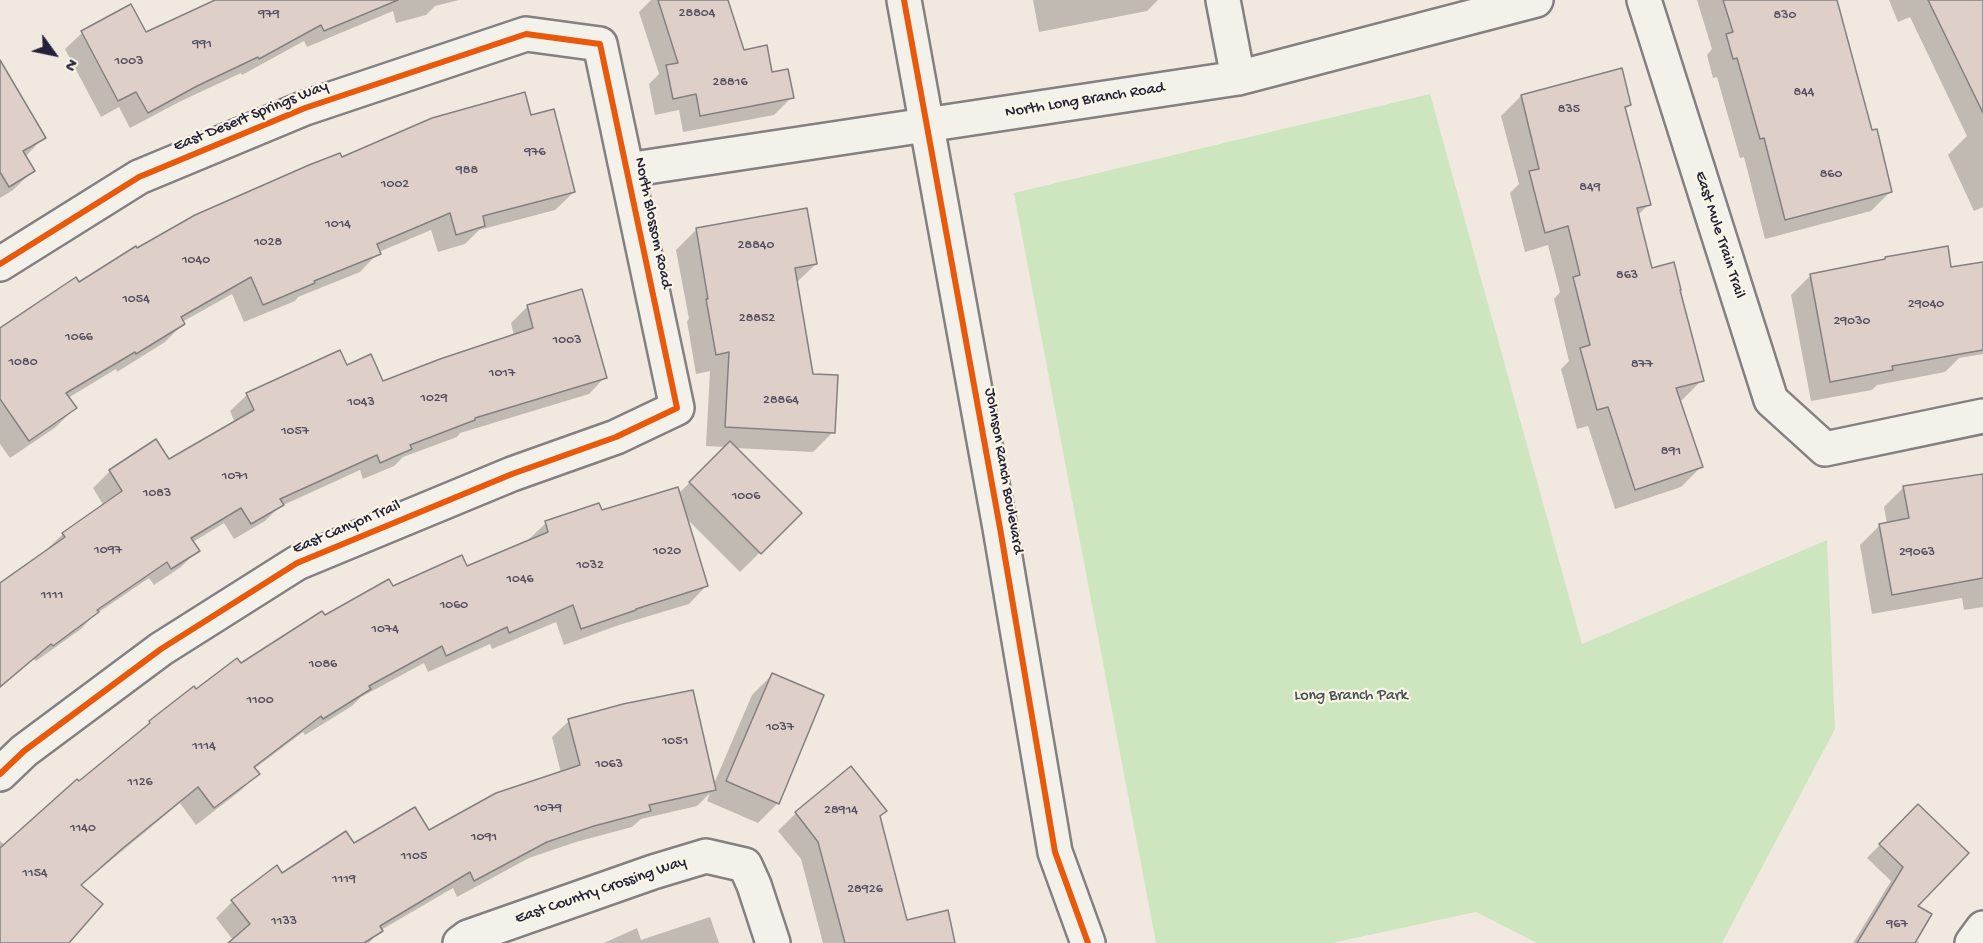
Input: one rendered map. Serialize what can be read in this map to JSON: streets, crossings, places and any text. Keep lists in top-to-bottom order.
{
  "streets": {
    "street": [
      "North Long Branch Road",
      "East Desert Springs Way",
      "North Blossom Road",
      "East Mule Train Trail",
      "Johnson Ranch Boulevard",
      "East Canyon Trail",
      "East Country Crossing Way"
    ]
  },
  "crossings": [
    ["North Long Branch Road", "North Blossom Road"],
    ["North Long Branch Road", "Johnson Ranch Boulevard"],
    ["East Desert Springs Way", "North Blossom Road"],
    ["North Blossom Road", "East Canyon Trail"]
  ],
  "parks": ["Long Branch Park"],
  "house_numbers": [
    "28804",
    "979",
    "830",
    "991",
    "1003",
    "28816",
    "844",
    "835",
    "976",
    "988",
    "860",
    "1002",
    "849",
    "1014",
    "1028",
    "28840",
    "1040",
    "863",
    "1054",
    "29040",
    "28852",
    "29030",
    "1066",
    "1003",
    "1080",
    "877",
    "1017",
    "1029",
    "28864",
    "1043",
    "1057",
    "891",
    "1071",
    "1083",
    "1006",
    "1097",
    "1020",
    "29063",
    "1032",
    "1046",
    "1111",
    "1060",
    "1074",
    "1086",
    "1100",
    "1037",
    "1051",
    "1114",
    "1063",
    "1126",
    "1079",
    "28914",
    "1140",
    "1091",
    "1105",
    "1154",
    "1119",
    "28926",
    "1133",
    "967"
  ],
  "north": "bottom right"
}
